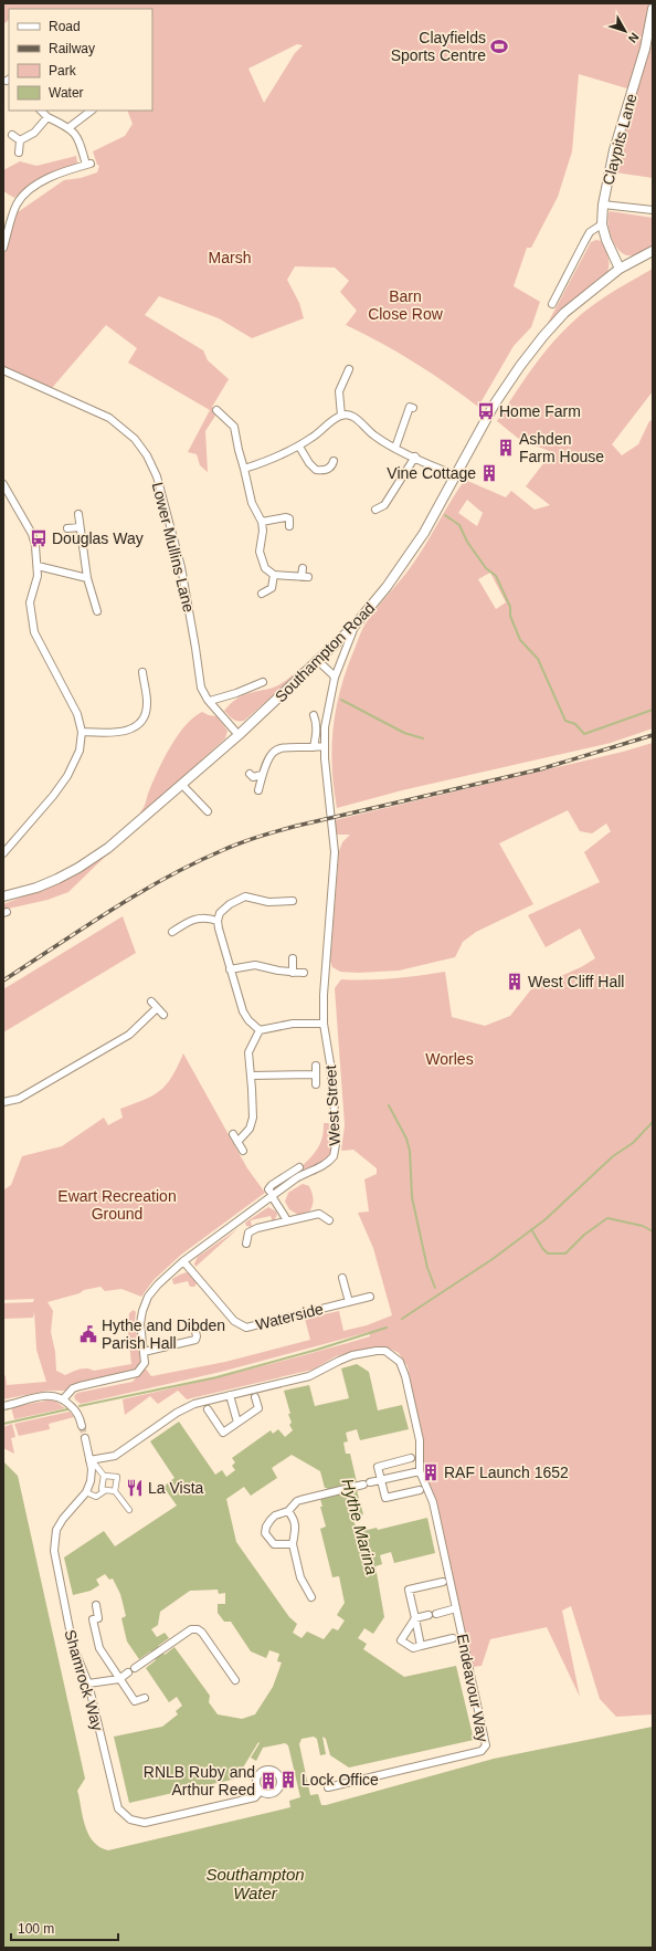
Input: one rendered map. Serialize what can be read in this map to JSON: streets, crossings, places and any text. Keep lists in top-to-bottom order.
{
  "streets": {
    "street": [
      "Claypits Lane",
      "Lower Mullins Lane",
      "Southampton Road",
      "West Street",
      "Waterside",
      "Shamrock Way",
      "Endeavour Way"
    ]
  },
  "crossings": [
    ["Claypits Lane", "Southampton Road"],
    ["Lower Mullins Lane", "Southampton Road"],
    ["Southampton Road", "West Street"],
    ["West Street", "Waterside"],
    ["Shamrock Way", "Endeavour Way"]
  ],
  "water": ["Hythe Marina", "Southampton Water"],
  "parks": [
    "Marsh",
    "Barn Close Row",
    "Worles",
    "Ewart Recreation Ground"
  ],
  "places": {
    "sports": ["Clayfields Sports Centre"],
    "bus stop": ["Home Farm", "Douglas Way"],
    "building": [
      "Ashden Farm House",
      "Vine Cottage",
      "West Cliff Hall",
      "RAF Launch 1652",
      "Lock Office",
      "RNLB Ruby and Arthur Reed"
    ],
    "public building": ["Hythe and Dibden Parish Hall"],
    "restaurant": ["La Vista"]
  },
  "legend": [
    "Road",
    "Railway",
    "Park",
    "Water"
  ],
  "scale_bar": "100 m",
  "north": "bottom right"
}
